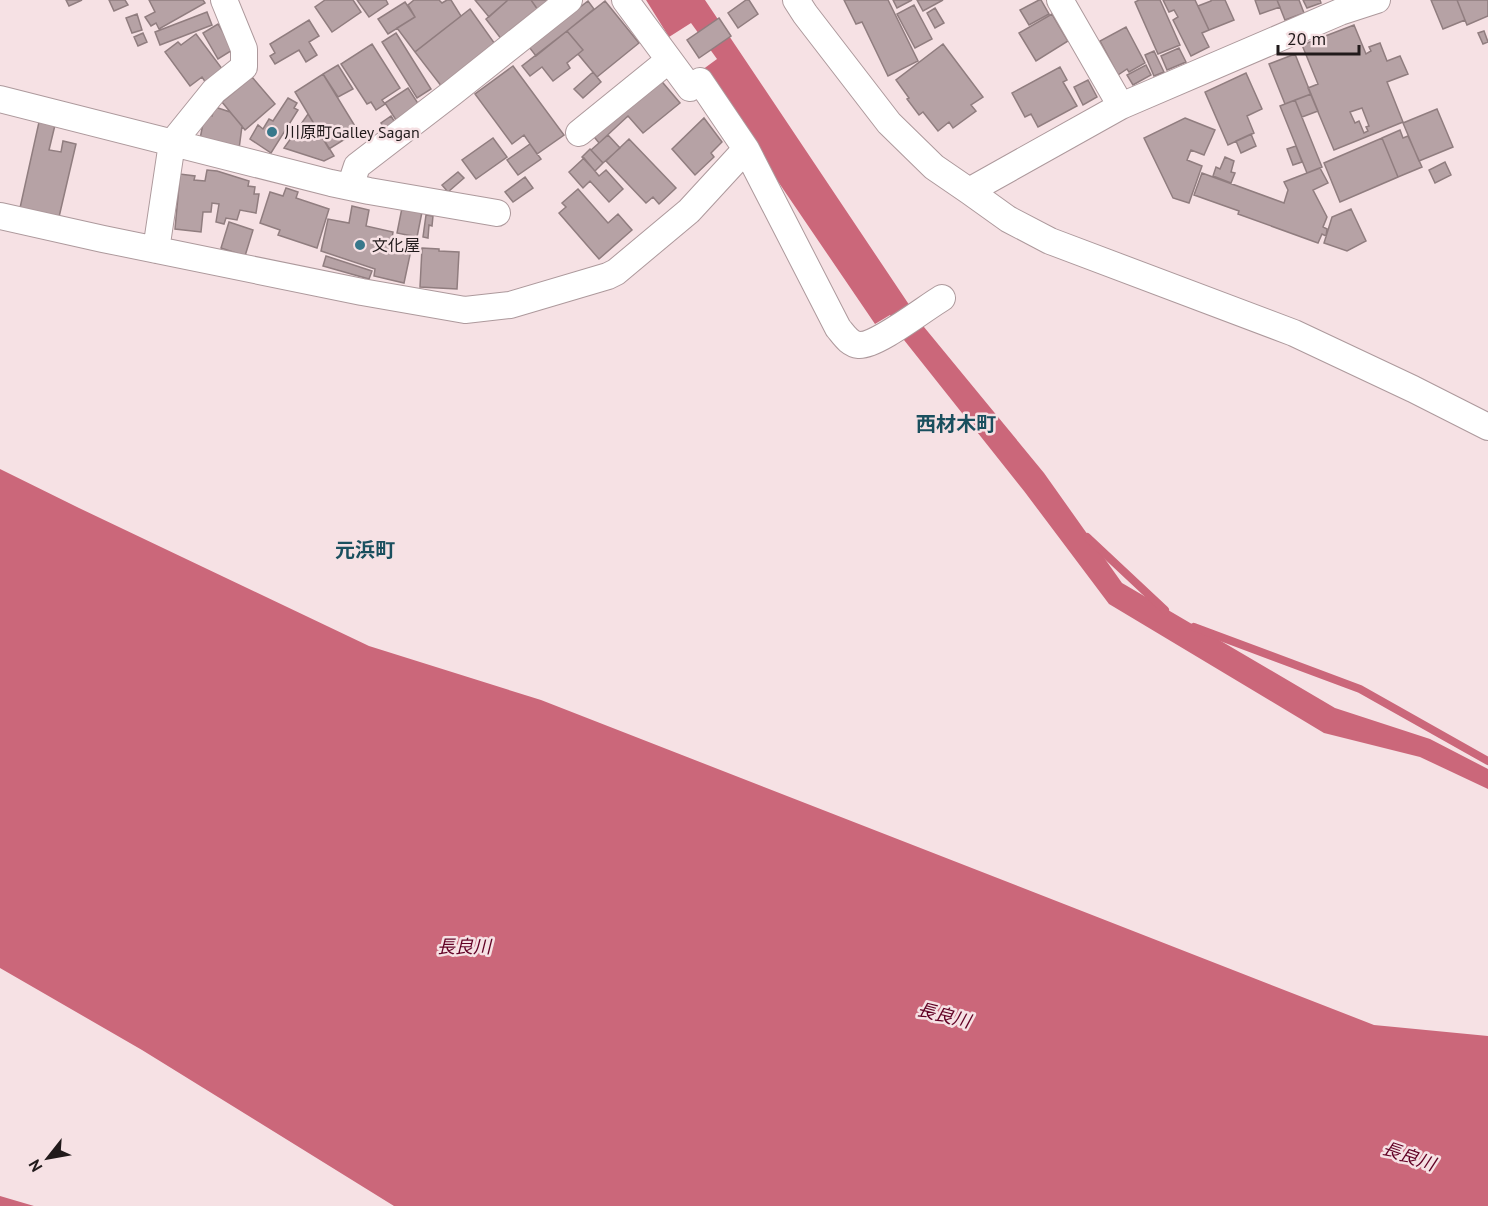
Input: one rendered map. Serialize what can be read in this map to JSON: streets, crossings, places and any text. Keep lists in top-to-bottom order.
{
  "districts": ["西材木町", "元浜町"],
  "water": ["長良川"],
  "places": ["川原町Galley Sagan", "文化屋"],
  "scale_bar": "20 m",
  "north": "bottom left"
}
